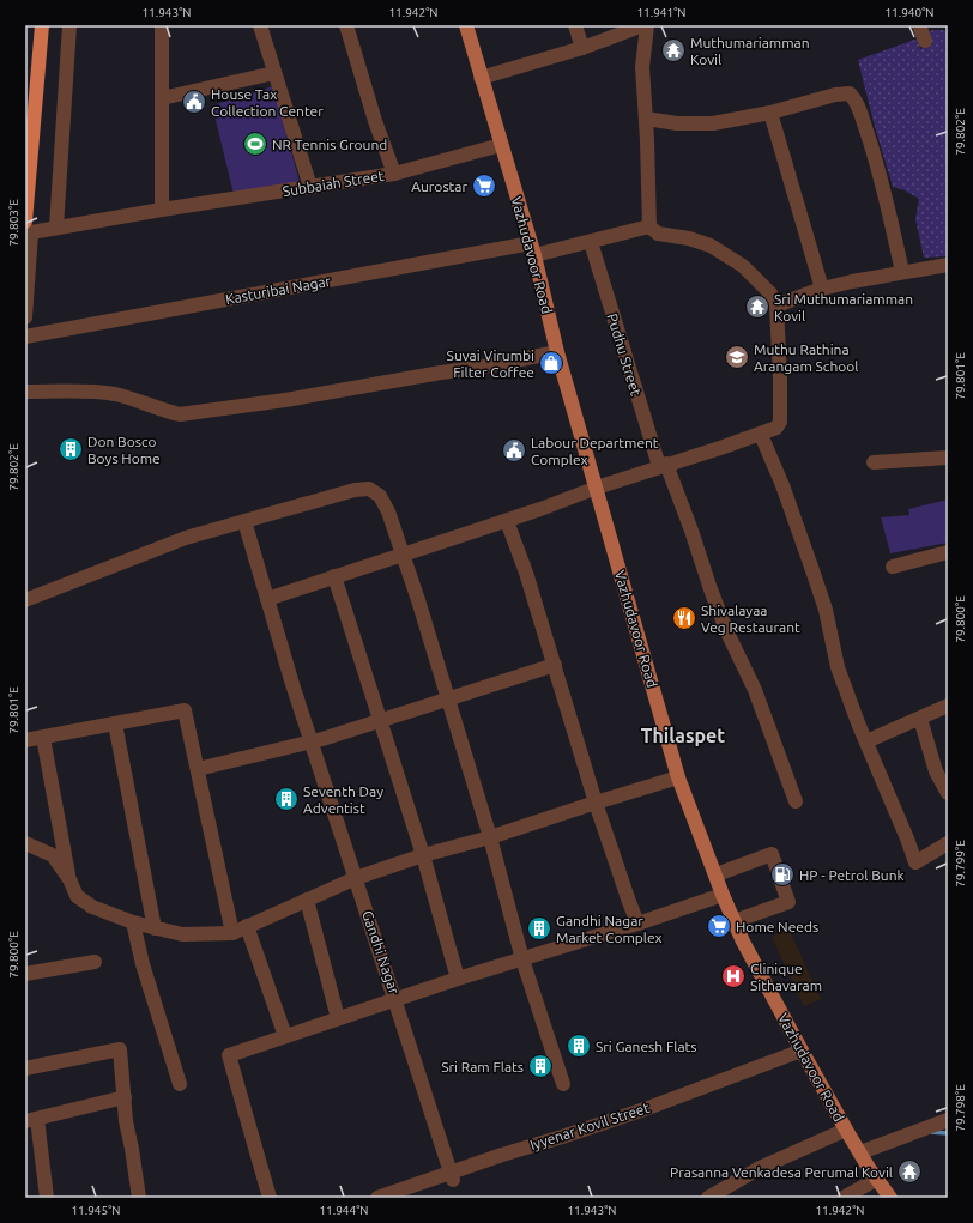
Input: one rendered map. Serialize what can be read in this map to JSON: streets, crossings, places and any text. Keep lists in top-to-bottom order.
{
  "streets": {
    "main road": ["Vazhudavoor Road"],
    "street": [
      "Subbaiah Street",
      "Kasturibai Nagar",
      "Pudhu Street",
      "Gandhi Nagar",
      "Iyyenar Kovil Street"
    ]
  },
  "crossings": [
    ["Subbaiah Street", "Vazhudavoor Road"],
    ["Vazhudavoor Road", "Kasturibai Nagar"],
    ["Vazhudavoor Road", "Gandhi Nagar"],
    ["Vazhudavoor Road", "Iyyenar Kovil Street"],
    ["Kasturibai Nagar", "Pudhu Street"]
  ],
  "districts": ["Thilaspet"],
  "places": {
    "temple": ["Muthumariamman Kovil", "Sri Muthumariamman Kovil", "Prasanna Venkadesa Perumal Kovil"],
    "public building": ["House Tax Collection Center", "Labour Department Complex"],
    "sports": ["NR Tennis Ground"],
    "supermarket": ["Aurostar", "Home Needs"],
    "school or university": ["Muthu Rathina Arangam School"],
    "shop": ["Suvai Virumbi Filter Coffee"],
    "building": [
      "Don Bosco Boys Home",
      "Seventh Day Adventist",
      "Gandhi Nagar Market Complex",
      "Sri Ganesh Flats",
      "Sri Ram Flats"
    ],
    "restaurant": ["Shivalayaa Veg Restaurant"],
    "fuel station": ["HP - Petrol Bunk"],
    "hospital": ["Clinique Sithavaram"]
  },
  "coordinates": [
    "11.943°N",
    "11.942°N",
    "11.941°N",
    "11.940°N",
    "79.802°E",
    "79.803°E",
    "79.801°E",
    "79.800°E",
    "79.799°E",
    "79.798°E",
    "11.945°N",
    "11.944°N"
  ]
}
